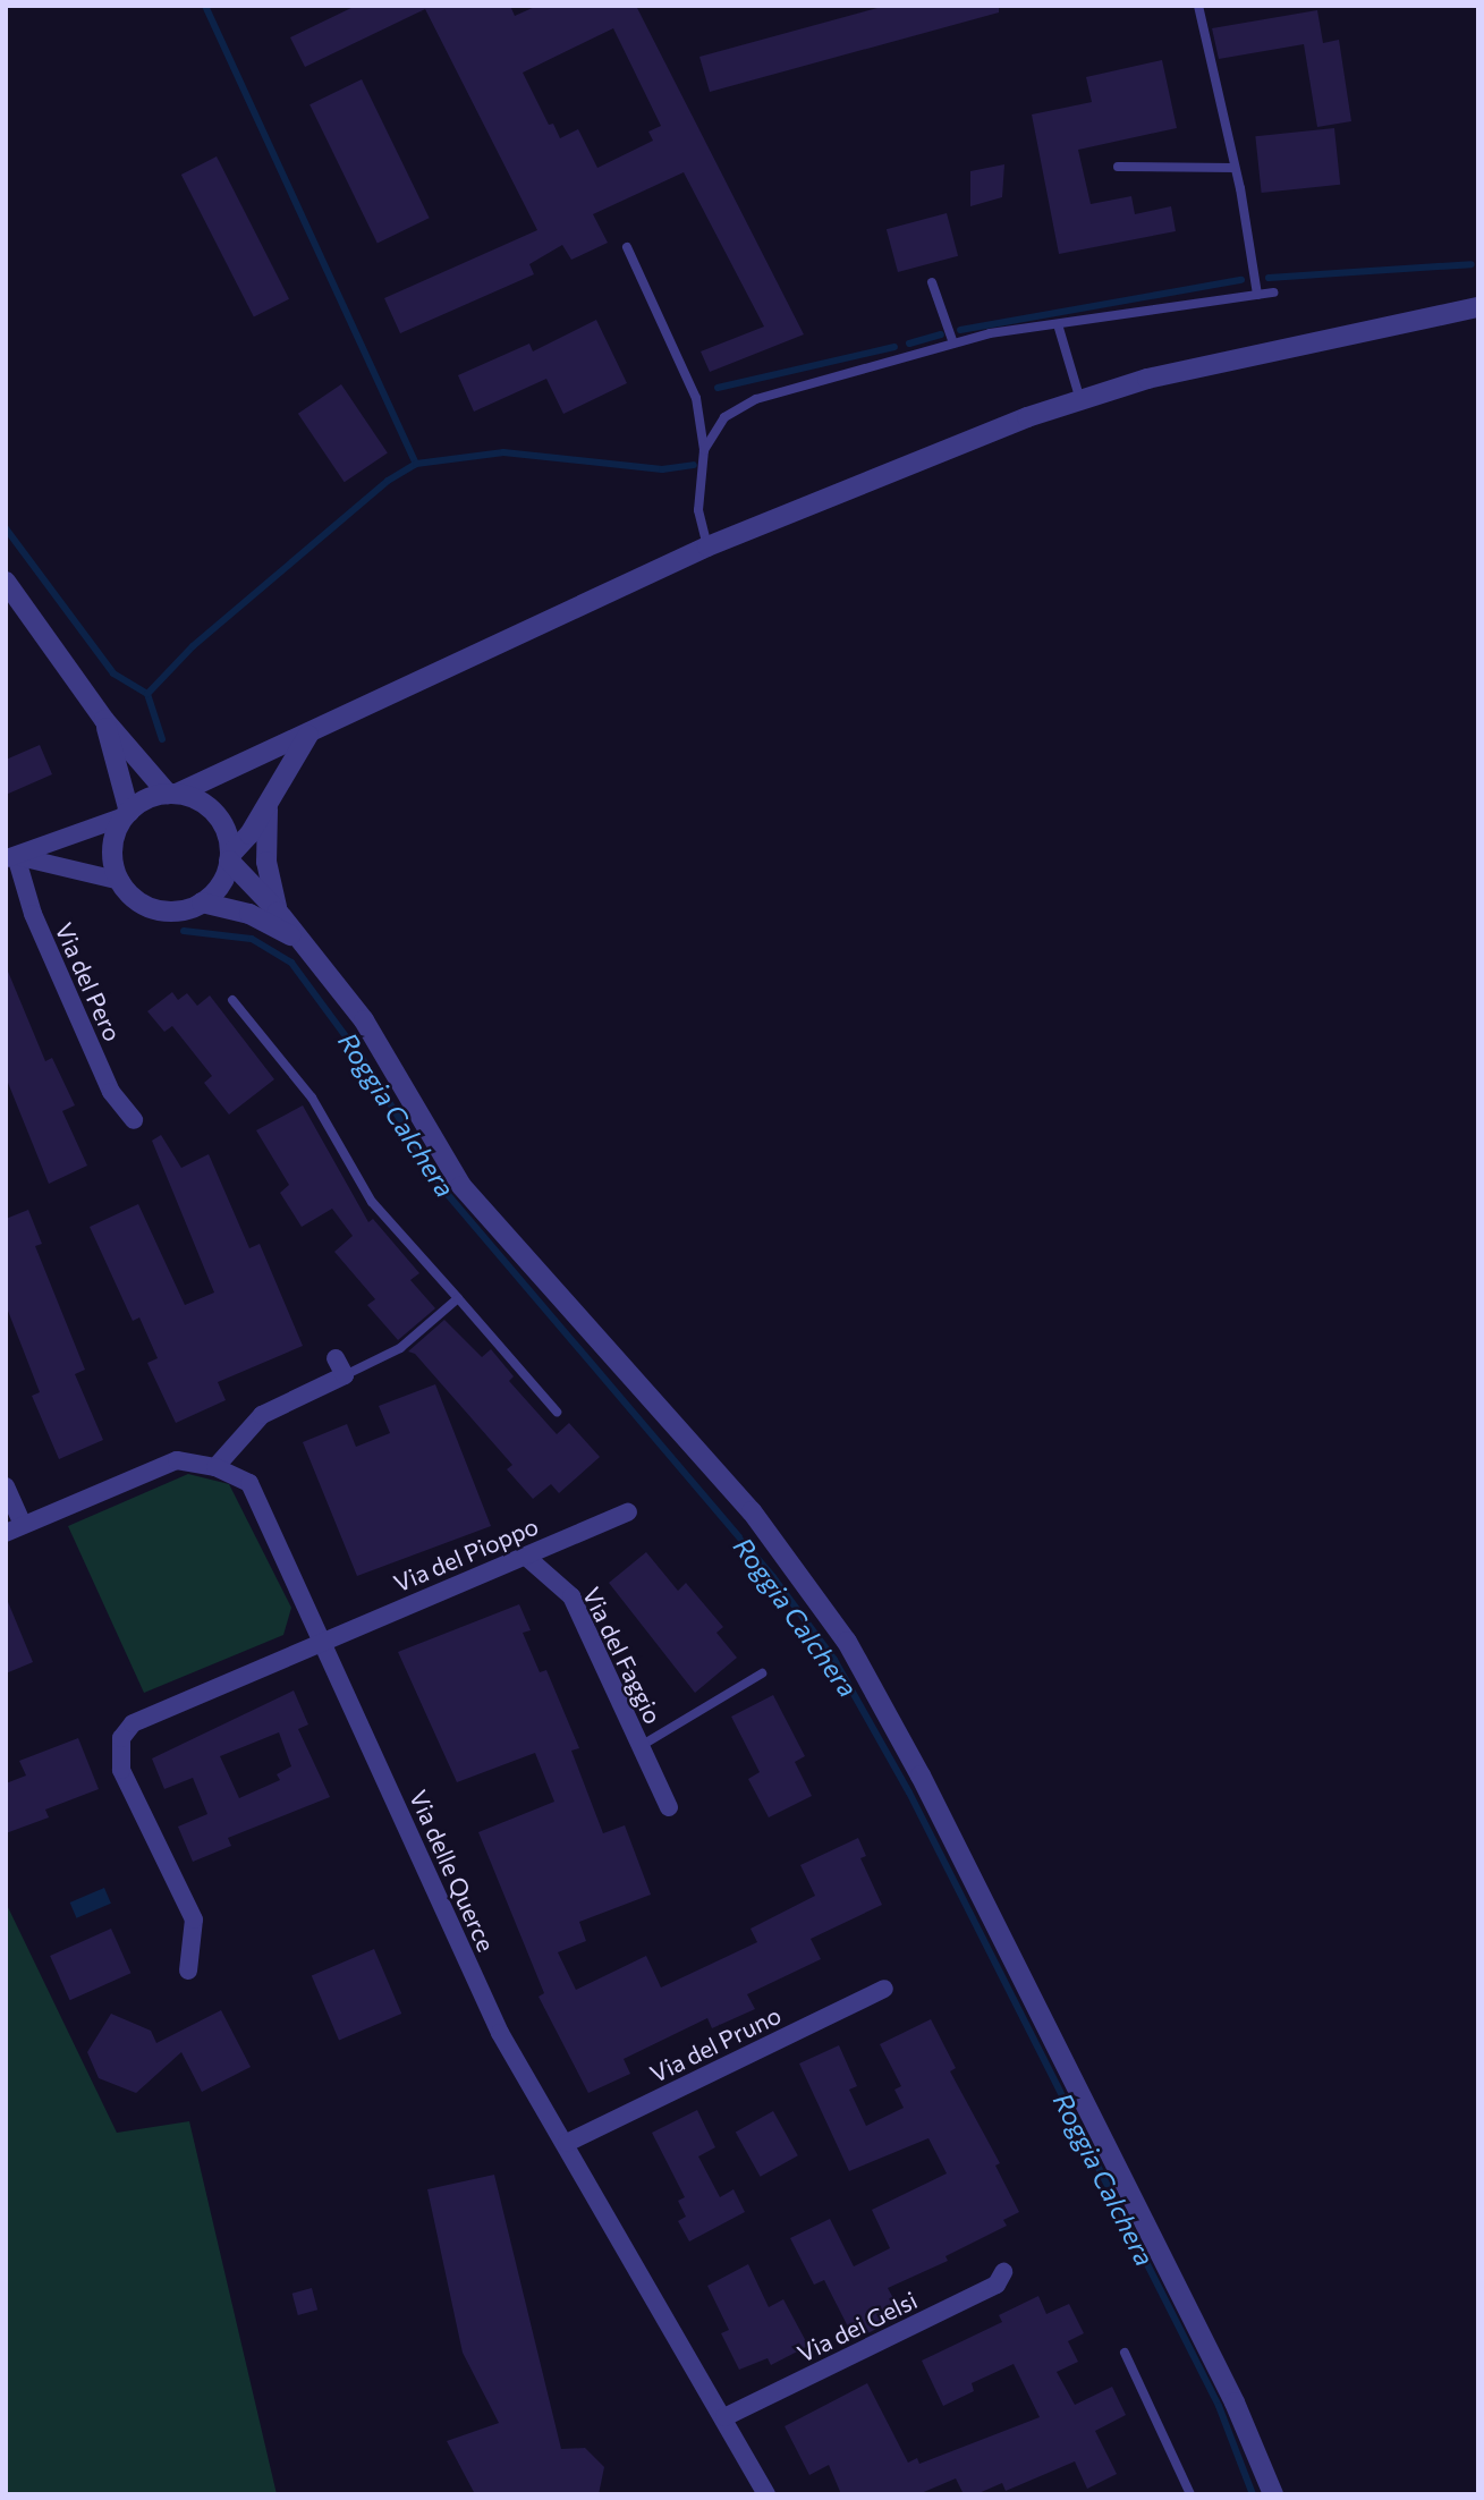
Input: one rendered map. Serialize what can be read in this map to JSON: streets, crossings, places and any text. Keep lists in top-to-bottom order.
{
  "streets": {
    "street": [
      "Via del Pero",
      "Via del Pioppo",
      "Via del Faggio",
      "Via delle Querce",
      "Via del Pruno",
      "Via dei Gelsi"
    ]
  },
  "crossings": [
    ["Via del Pioppo", "Via del Faggio"],
    ["Via del Pioppo", "Via delle Querce"],
    ["Via delle Querce", "Via del Pruno"],
    ["Via delle Querce", "Via dei Gelsi"]
  ],
  "water": ["Roggia Calchera"]
}
